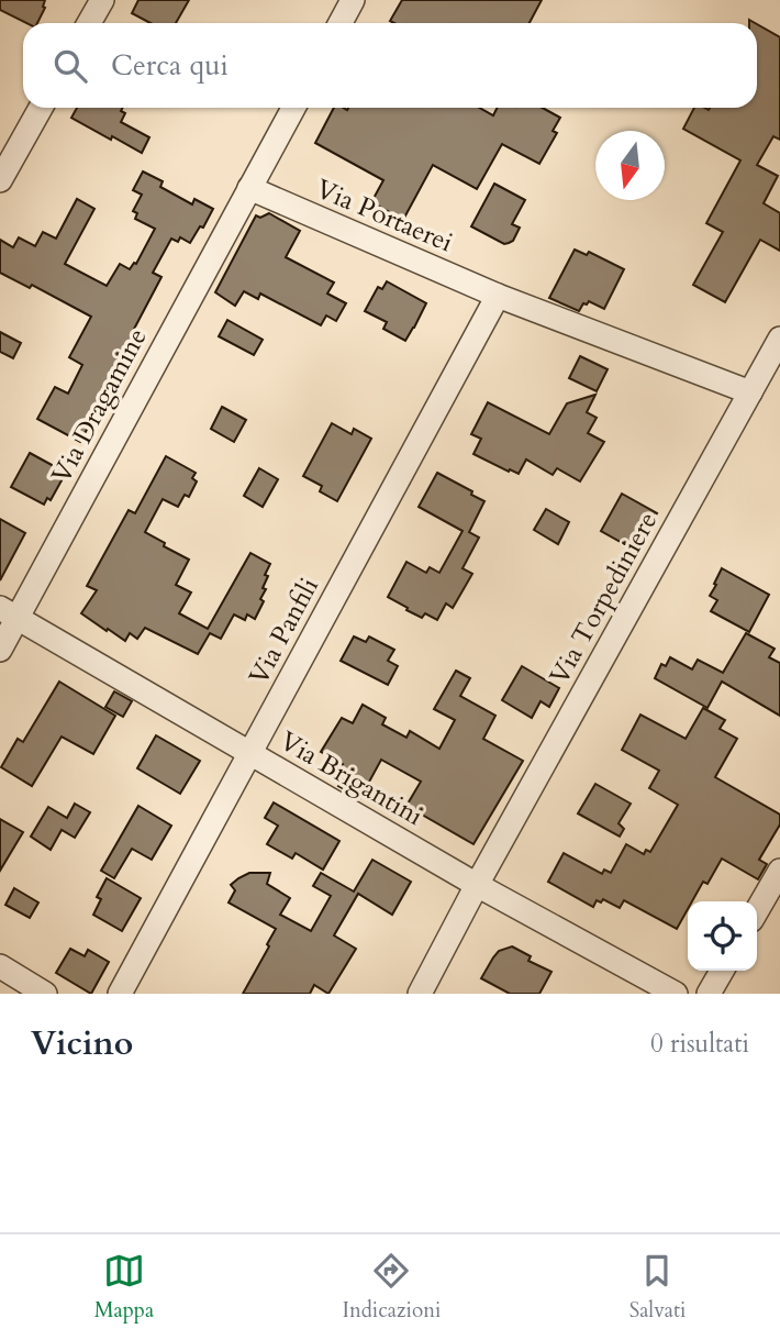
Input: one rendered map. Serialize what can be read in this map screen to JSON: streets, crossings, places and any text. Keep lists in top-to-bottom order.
{
  "streets": {
    "street": [
      "Via Portaerei",
      "Via Dragamine",
      "Via Torpediniere",
      "Via Panfili",
      "Via Brigantini"
    ]
  },
  "crossings": [
    ["Via Portaerei", "Via Dragamine"],
    ["Via Portaerei", "Via Torpediniere"],
    ["Via Portaerei", "Via Panfili"],
    ["Via Dragamine", "Via Brigantini"],
    ["Via Torpediniere", "Via Brigantini"],
    ["Via Panfili", "Via Brigantini"]
  ],
  "north": "bottom",
  "page": {
    "search": "Cerca qui",
    "heading": ["Vicino", "0 risultati"],
    "nav": ["Mappa", "Indicazioni", "Salvati"]
  }
}
